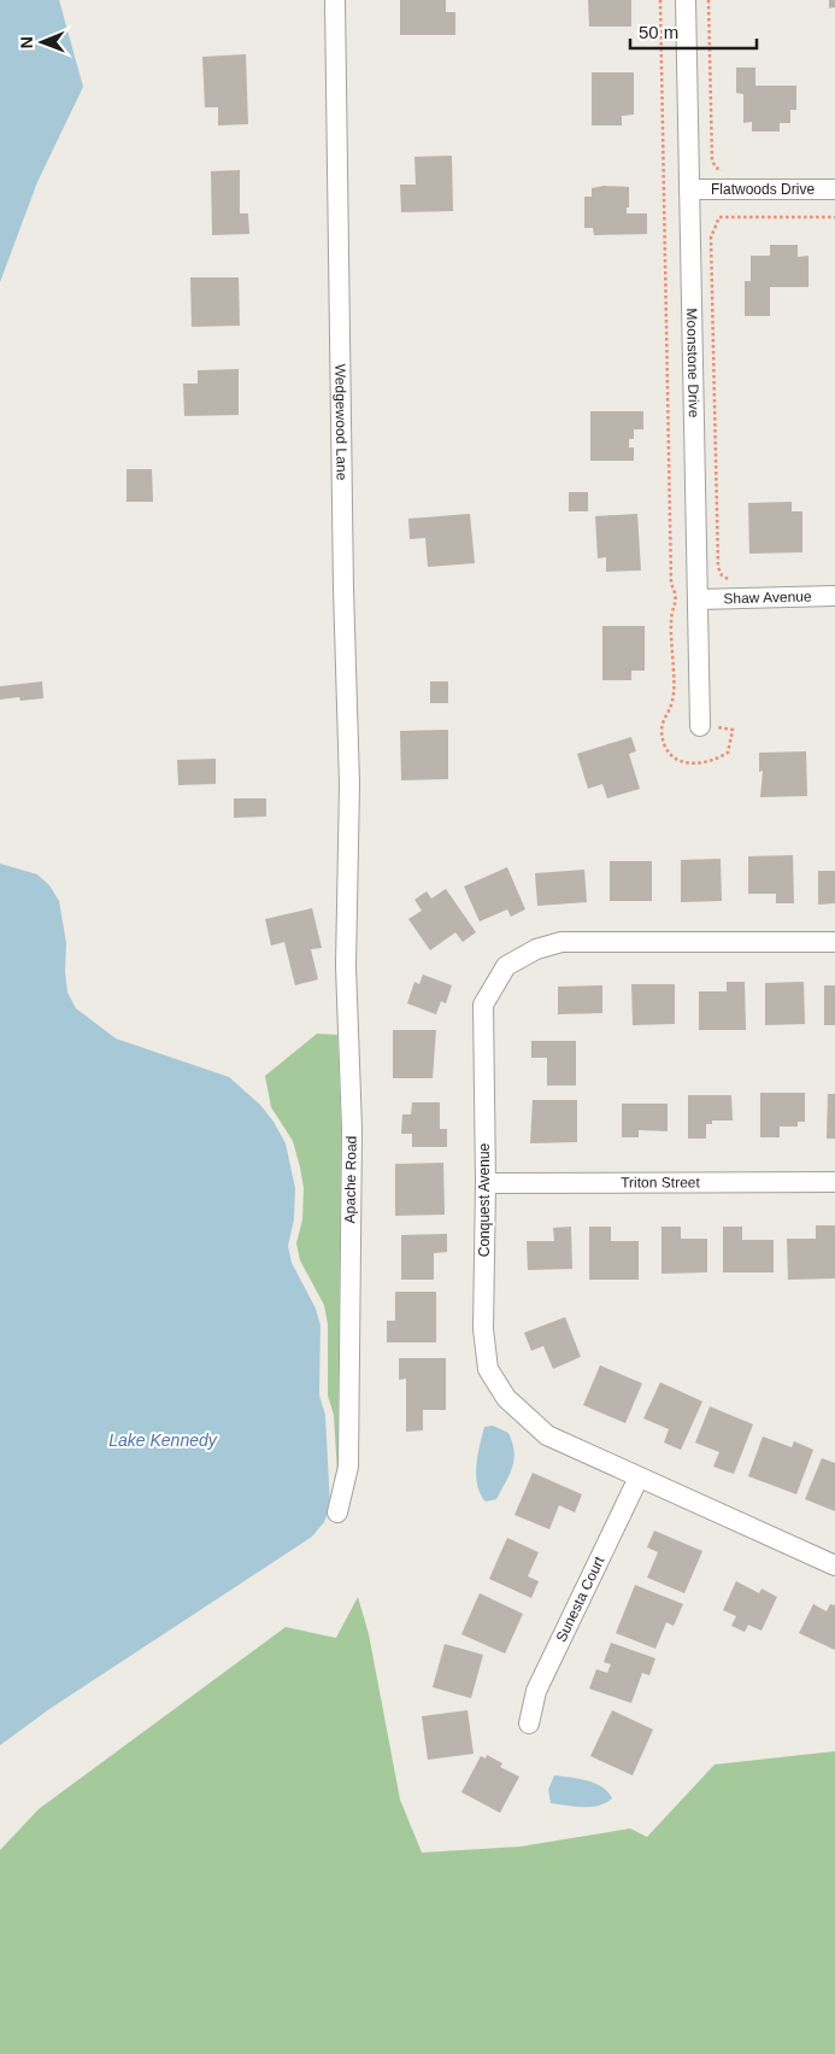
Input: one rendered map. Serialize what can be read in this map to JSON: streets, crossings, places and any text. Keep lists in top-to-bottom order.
{
  "streets": {
    "street": [
      "Flatwoods Drive",
      "Moonstone Drive",
      "Wedgewood Lane",
      "Shaw Avenue",
      "Apache Road",
      "Triton Street",
      "Conquest Avenue",
      "Sunesta Court"
    ]
  },
  "crossings": [
    ["Flatwoods Drive", "Moonstone Drive"],
    ["Moonstone Drive", "Shaw Avenue"],
    ["Wedgewood Lane", "Apache Road"],
    ["Triton Street", "Conquest Avenue"],
    ["Conquest Avenue", "Sunesta Court"]
  ],
  "water": ["Lake Kennedy"],
  "scale_bar": "50 m",
  "north": "left"
}
